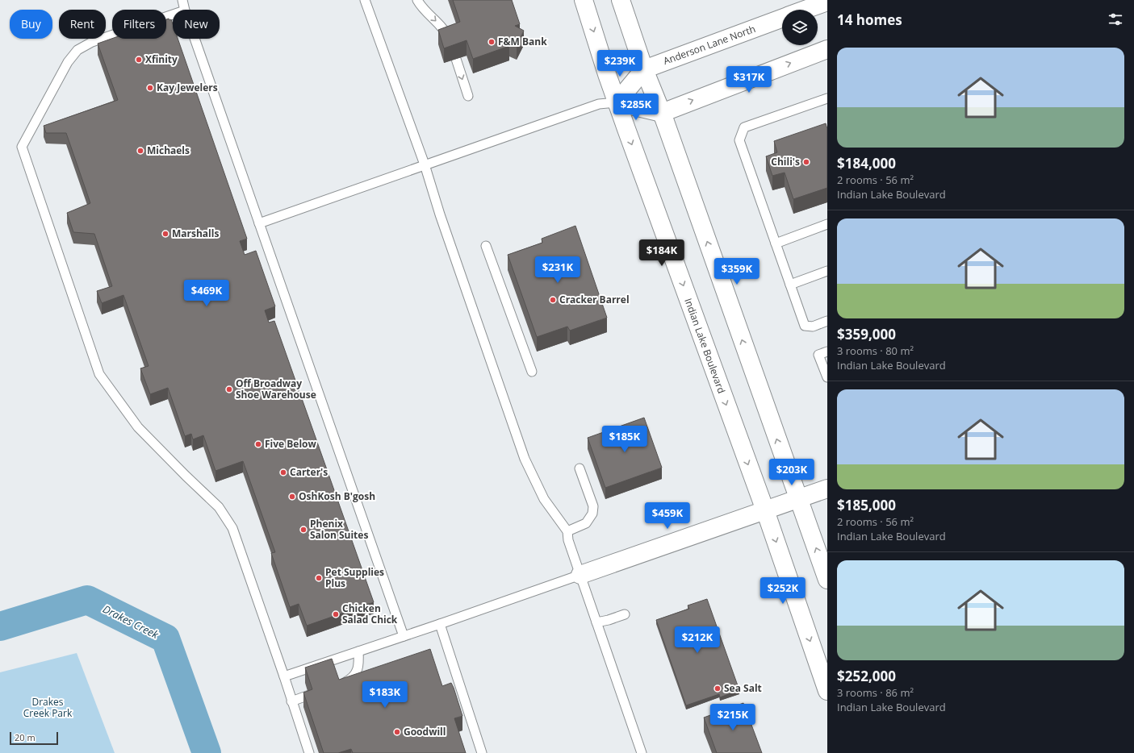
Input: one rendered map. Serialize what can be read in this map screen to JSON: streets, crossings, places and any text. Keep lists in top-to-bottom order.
{
  "streets": {
    "main road": ["Anderson Lane North", "Indian Lake Boulevard"]
  },
  "crossings": [
    ["Anderson Lane North", "Indian Lake Boulevard"]
  ],
  "water": ["Drakes Creek"],
  "parks": ["Drakes Creek Park"],
  "places": [
    "F&M Bank",
    "Xfinity",
    "Kay Jewelers",
    "Michaels",
    "Chili's",
    "Marshalls",
    "Cracker Barrel",
    "Off Broadway Shoe Warehouse",
    "Five Below",
    "Carter's",
    "OshKosh B'gosh",
    "Phenix Salon Suites",
    "Pet Supplies Plus",
    "Chicken Salad Chick",
    "Sea Salt",
    "Goodwill"
  ],
  "scale_bar": "20 m",
  "page": {
    "heading": "14 homes",
    "chip": [
      "Buy",
      "Rent",
      "Filters",
      "New"
    ],
    "list": [
      {
        "name": "$184,000",
        "note": "2 rooms · 56 m² · Indian Lake Boulevard"
      },
      {
        "name": "$359,000",
        "note": "3 rooms · 80 m² · Indian Lake Boulevard"
      },
      {
        "name": "$185,000",
        "note": "2 rooms · 56 m² · Indian Lake Boulevard"
      },
      {
        "name": "$252,000",
        "note": "3 rooms · 86 m² · Indian Lake Boulevard"
      }
    ],
    "price": [
      "$239K",
      "$317K",
      "$285K",
      "$184K",
      "$231K",
      "$359K",
      "$469K",
      "$185K",
      "$203K",
      "$459K",
      "$252K",
      "$212K",
      "$183K",
      "$215K"
    ],
    "scale": "20 m"
  }
}
